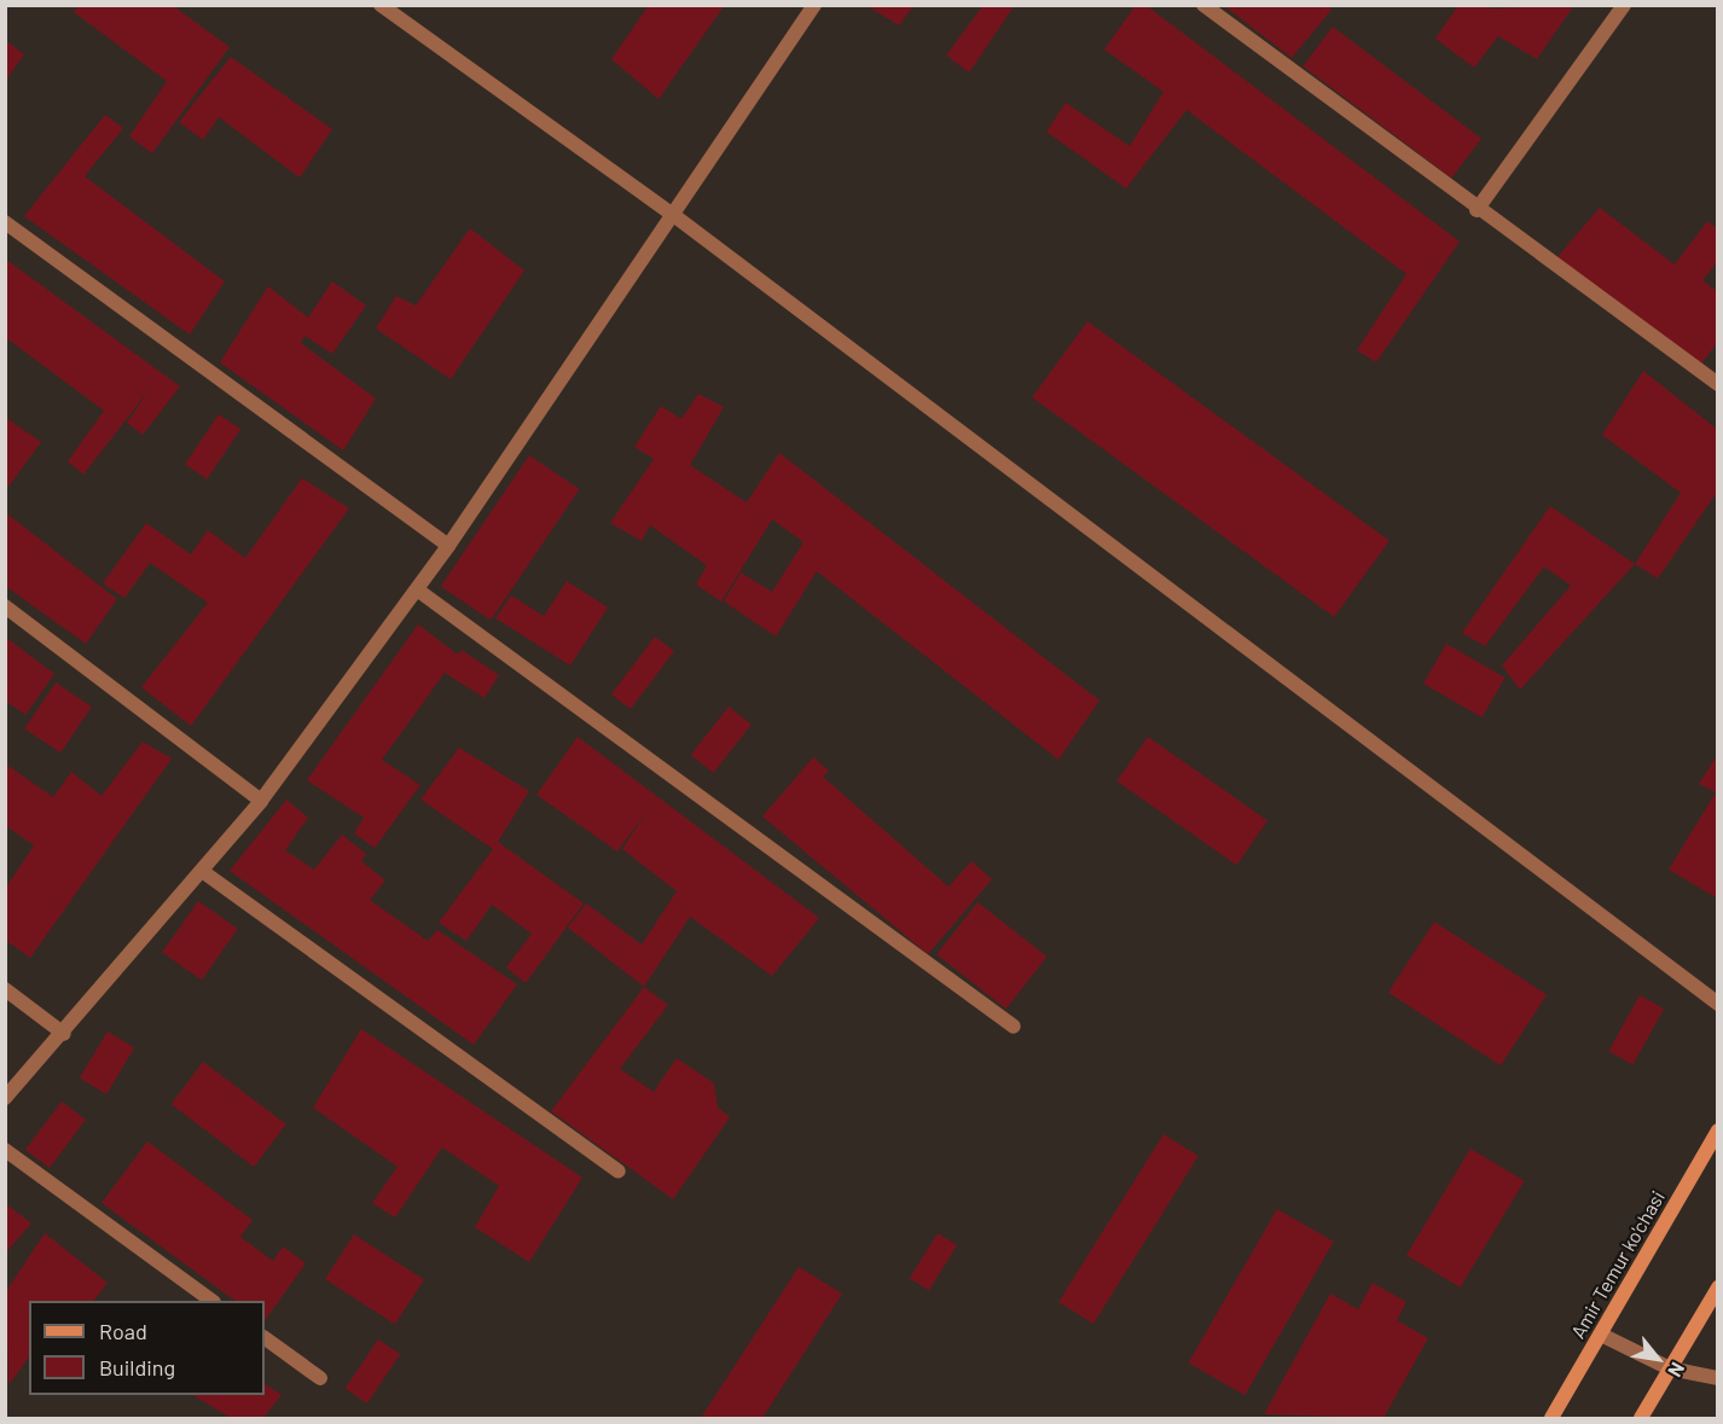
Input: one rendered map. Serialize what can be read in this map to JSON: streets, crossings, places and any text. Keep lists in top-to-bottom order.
{
  "streets": {
    "main road": ["Amir Temur ko'chasi"]
  },
  "legend": ["Road", "Building"],
  "north": "bottom right"
}
